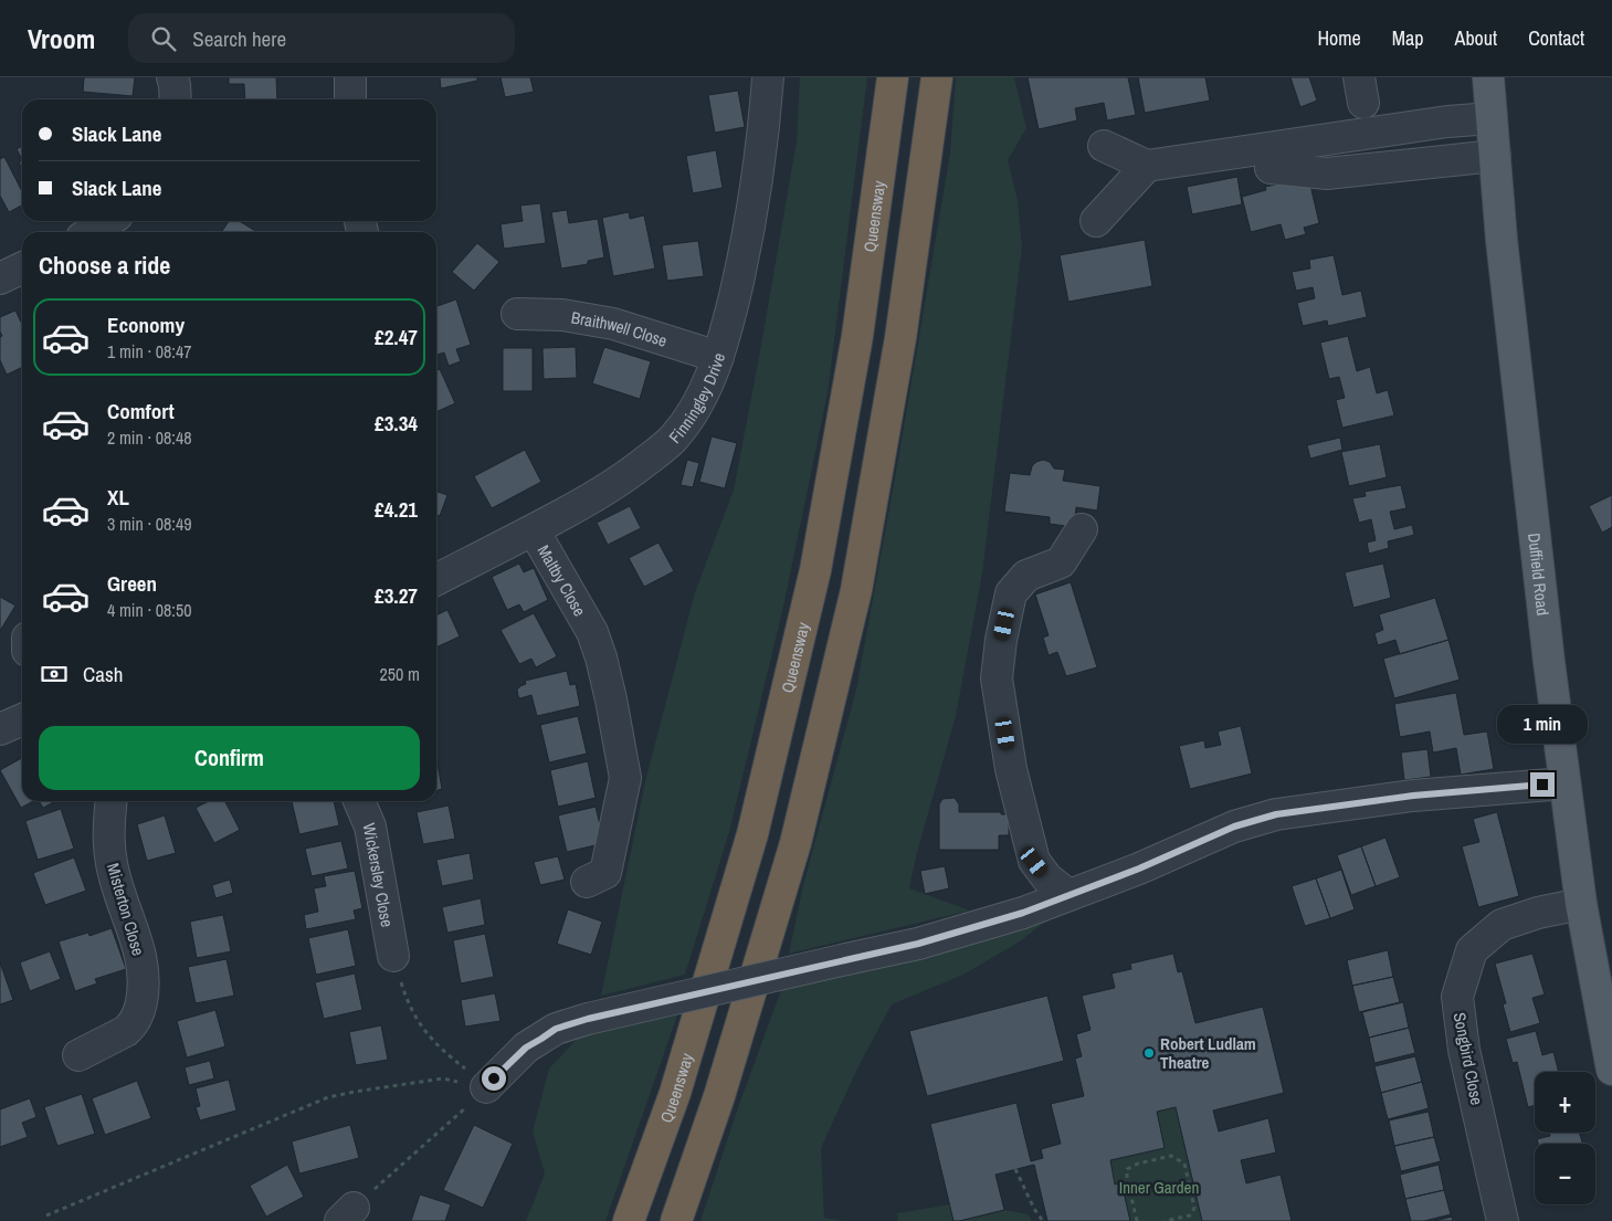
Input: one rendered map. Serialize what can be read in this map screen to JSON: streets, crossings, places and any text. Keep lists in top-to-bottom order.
{
  "streets": {
    "highway": ["Queensway"],
    "main road": ["Duffield Road"],
    "street": [
      "Braithwell Close",
      "Finningley Drive",
      "Maltby Close",
      "Wickersley Close",
      "Misterton Close",
      "Songbird Close"
    ]
  },
  "crossings": [
    ["Braithwell Close", "Finningley Drive"],
    ["Finningley Drive", "Maltby Close"],
    ["Duffield Road", "Songbird Close"]
  ],
  "parks": ["Inner Garden"],
  "places": ["Robert Ludlam Theatre"],
  "page": {
    "header": "Vroom",
    "search": "Search here",
    "nav": [
      "Home",
      "Map",
      "About",
      "Contact"
    ],
    "banner": ["Slack Lane", "Slack Lane"],
    "heading": "Choose a ride",
    "list": [
      {
        "name": "Economy",
        "note": "1 min · 08:47",
        "value": "£2.47"
      },
      {
        "name": "Comfort",
        "note": "2 min · 08:48",
        "value": "£3.34"
      },
      {
        "name": "XL",
        "note": "3 min · 08:49",
        "value": "£4.21"
      },
      {
        "name": "Green",
        "note": "4 min · 08:50",
        "value": "£3.27"
      }
    ],
    "pay": ["Cash", "250 m"],
    "bubble": "1 min",
    "buttons": "Confirm",
    "map_buttons": ["+", "−"]
  }
}
